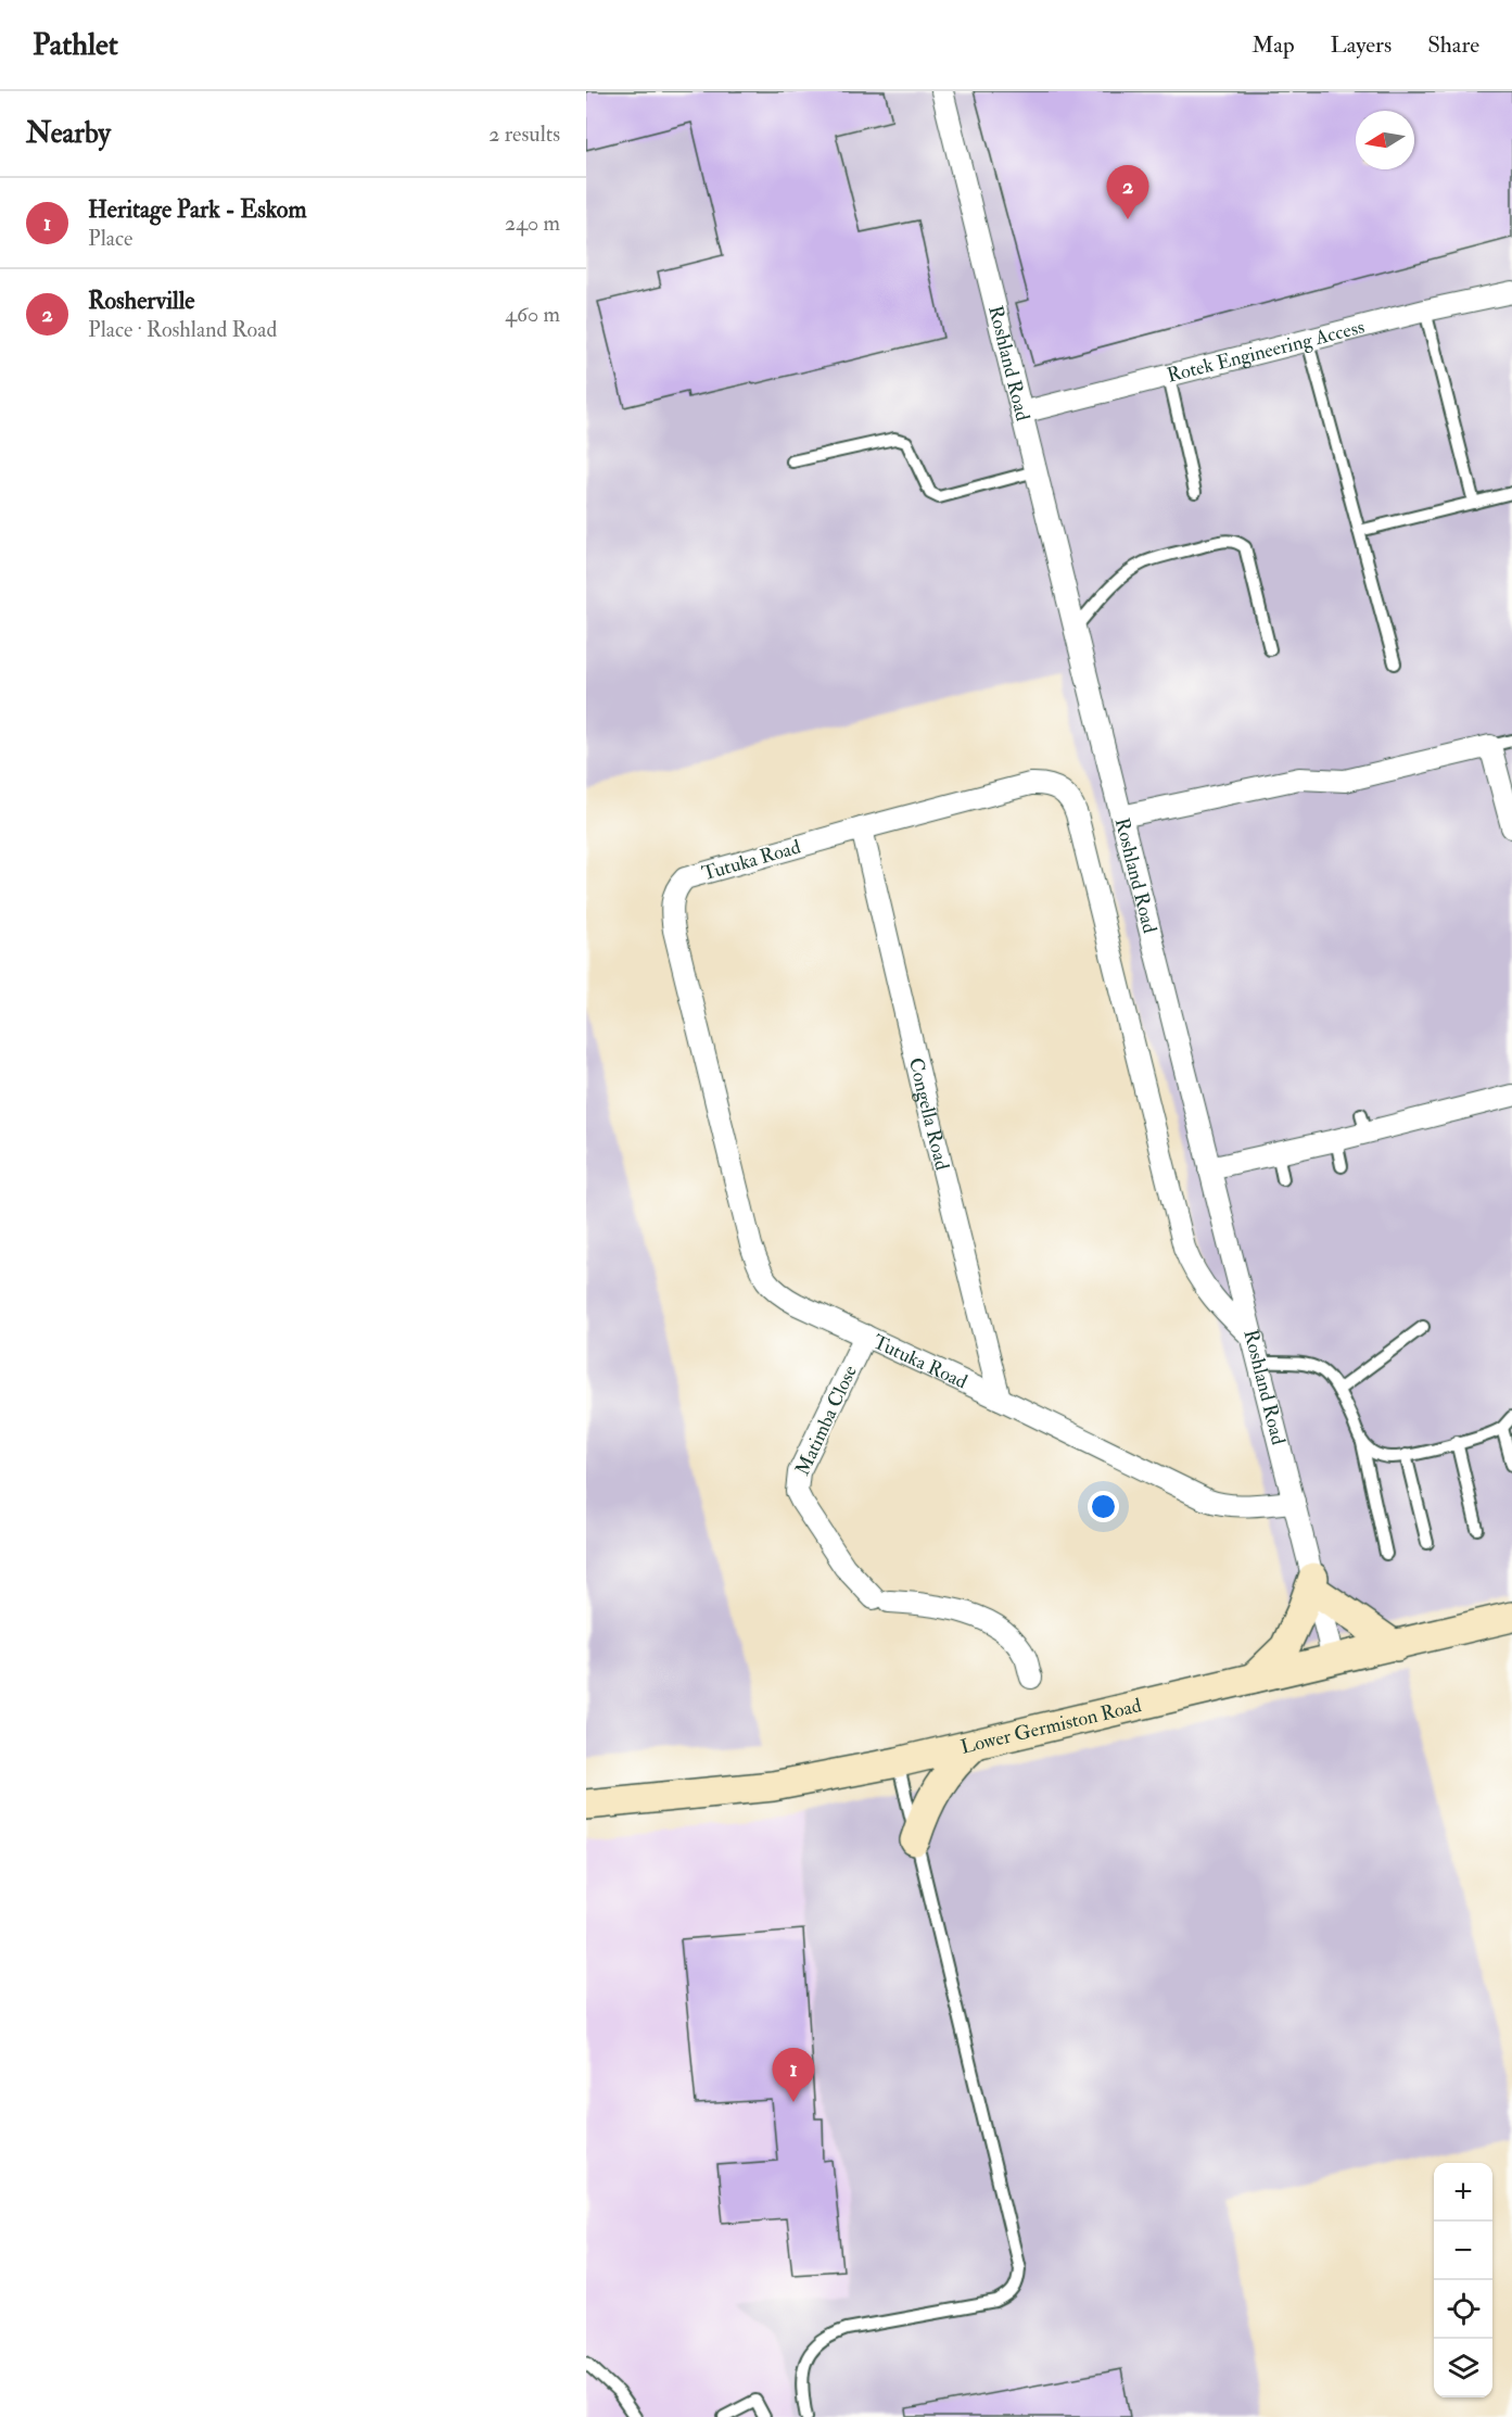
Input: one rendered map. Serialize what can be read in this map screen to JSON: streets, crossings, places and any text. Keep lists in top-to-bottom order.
{
  "streets": {
    "street": [
      "Rotek Engineering Access",
      "Roshland Road",
      "Tutuka Road",
      "Congella Road",
      "Matimba Close",
      "Lower Germiston Road"
    ]
  },
  "crossings": [
    ["Rotek Engineering Access", "Roshland Road"],
    ["Roshland Road", "Tutuka Road"],
    ["Roshland Road", "Lower Germiston Road"],
    ["Tutuka Road", "Congella Road"],
    ["Tutuka Road", "Matimba Close"]
  ],
  "north": "left",
  "page": {
    "header": "Pathlet",
    "nav": ["Map", "Layers", "Share"],
    "heading": ["Nearby", "2 results"],
    "pins": ["2", "1"],
    "list": [
      {
        "mark": "1",
        "name": "Heritage Park - Eskom",
        "note": "Place",
        "value": "240 m"
      },
      {
        "mark": "2",
        "name": "Rosherville",
        "note": "Place · Roshland Road",
        "value": "460 m"
      }
    ],
    "map_buttons": ["+", "−"]
  }
}
